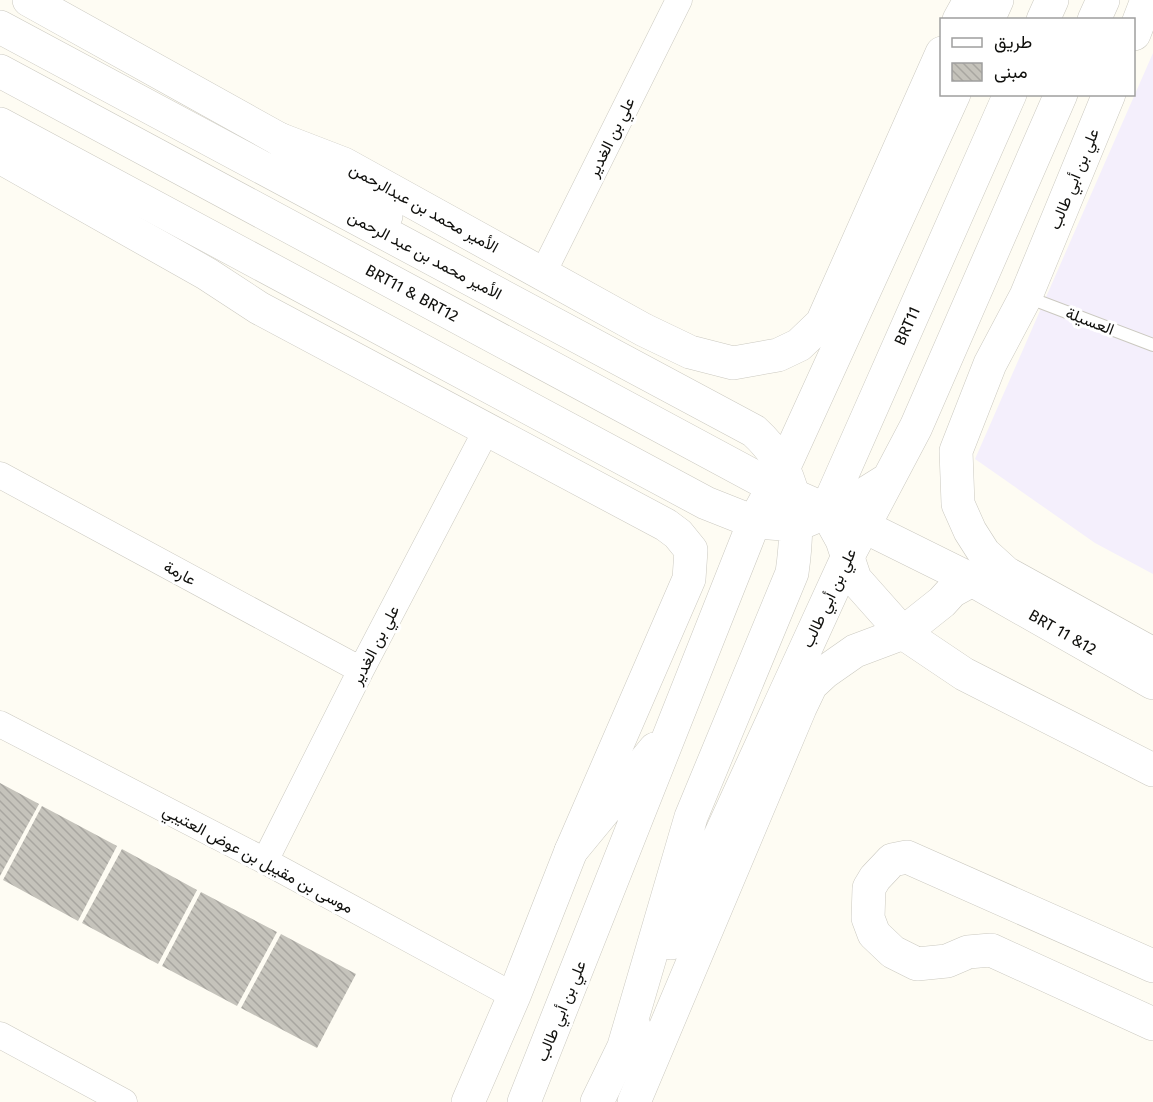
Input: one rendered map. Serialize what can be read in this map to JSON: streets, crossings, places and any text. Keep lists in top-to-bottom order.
{
  "streets": {
    "main road": [
      "علي بن أبي طالب",
      "الأمير محمد بن عبدالرحمن",
      "الأمير محمد بن عبد الرحمن",
      "BRT11 & BRT12",
      "BRT11",
      "BRT 11 &12"
    ],
    "street": ["علي بن الغدير", "عارمة", "موسى بن مقيبل بن عوض العتيبي"],
    "lane": ["العسيلة"]
  },
  "crossings": [
    ["علي بن الغدير", "الأمير محمد بن عبدالرحمن"],
    ["علي بن الغدير", "عارمة"],
    ["علي بن الغدير", "موسى بن مقيبل بن عوض العتيبي"],
    ["علي بن أبي طالب", "الأمير محمد بن عبد الرحمن"],
    ["علي بن أبي طالب", "BRT11 & BRT12"],
    ["علي بن أبي طالب", "العسيلة"],
    ["علي بن أبي طالب", "BRT 11 &12"],
    ["الأمير محمد بن عبد الرحمن", "BRT11 & BRT12"],
    ["الأمير محمد بن عبد الرحمن", "BRT11"],
    ["الأمير محمد بن عبد الرحمن", "BRT 11 &12"],
    ["BRT11", "BRT 11 &12"]
  ],
  "legend": ["طريق", "مبنى"]
}
